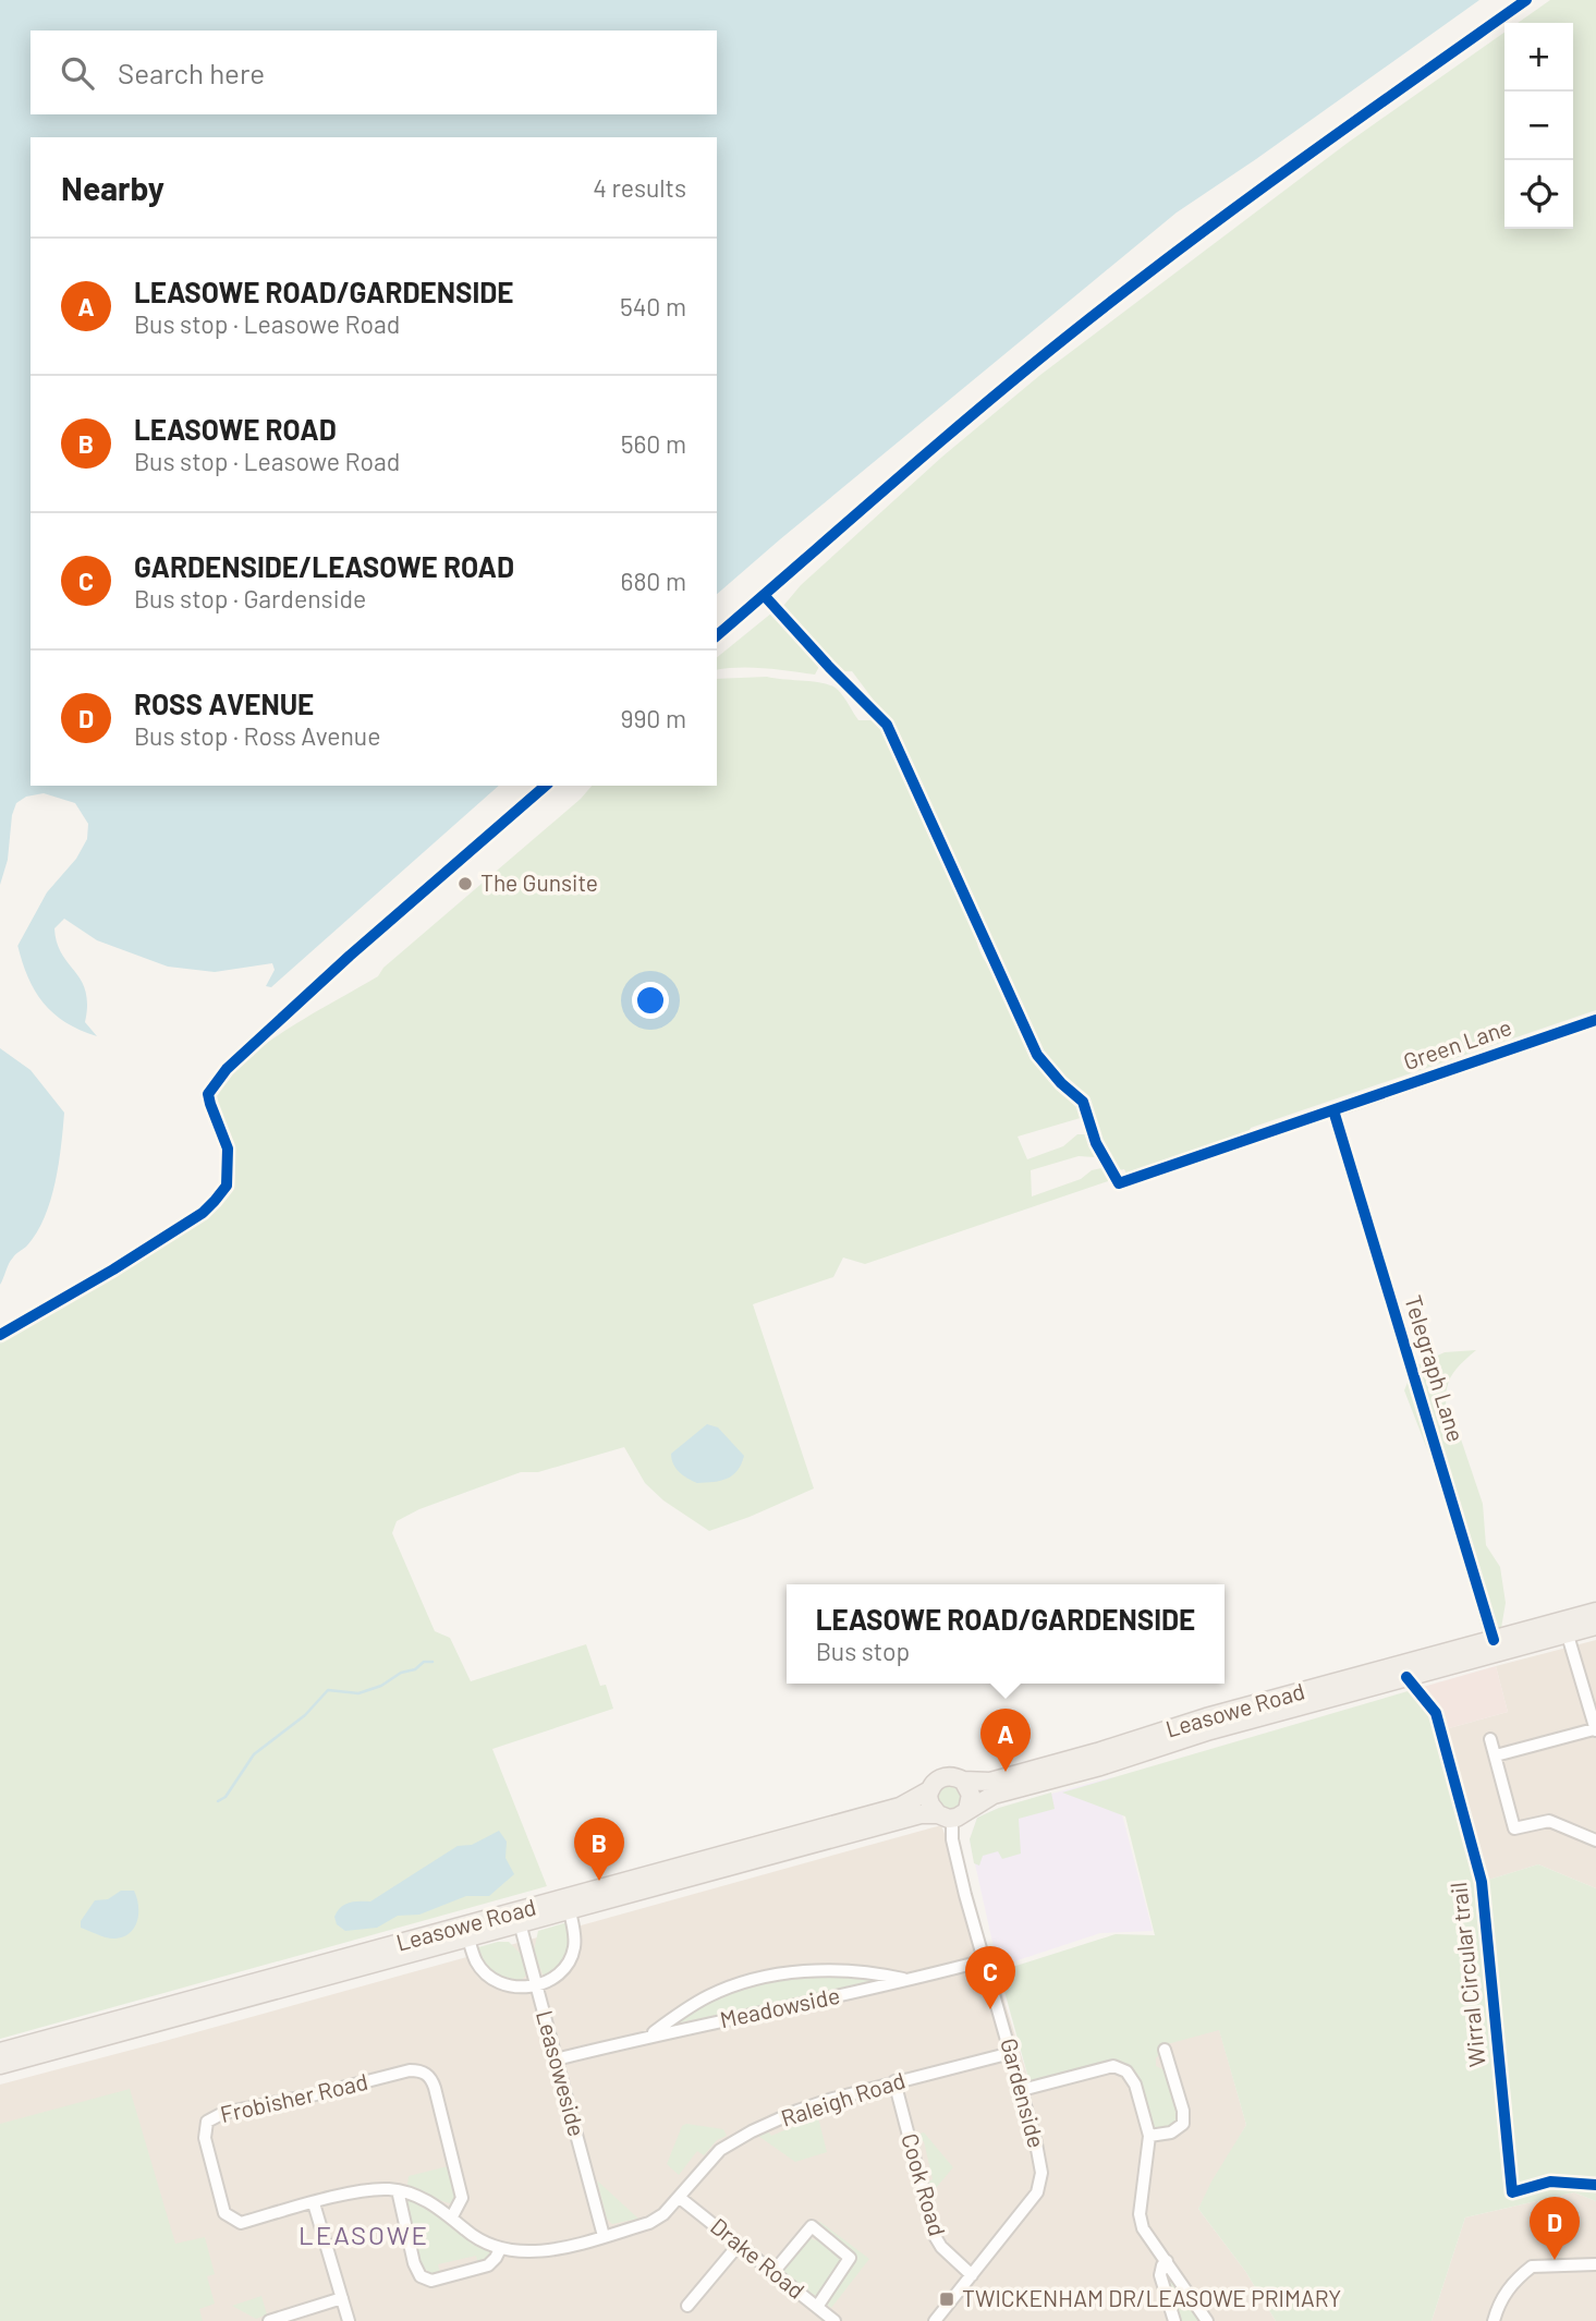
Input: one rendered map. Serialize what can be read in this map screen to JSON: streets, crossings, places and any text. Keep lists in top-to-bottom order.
{
  "streets": {
    "main road": ["Leasowe Road"],
    "street": [
      "Green Lane",
      "Meadowside",
      "Leasoweside",
      "Gardenside",
      "Frobisher Road",
      "Raleigh Road",
      "Cook Road",
      "Drake Road"
    ],
    "cycle path": ["Telegraph Lane", "Wirral Circular trail"]
  },
  "crossings": [
    ["Leasowe Road", "Leasoweside"],
    ["Leasowe Road", "Gardenside"],
    ["Meadowside", "Leasoweside"],
    ["Meadowside", "Gardenside"],
    ["Leasoweside", "Raleigh Road"],
    ["Gardenside", "Raleigh Road"],
    ["Gardenside", "Cook Road"],
    ["Frobisher Road", "Raleigh Road"],
    ["Raleigh Road", "Cook Road"],
    ["Raleigh Road", "Drake Road"]
  ],
  "districts": ["LEASOWE"],
  "places": {
    "other": ["The Gunsite"],
    "transit": ["TWICKENHAM DR/LEASOWE PRIMARY"]
  },
  "page": {
    "map_buttons": ["+", "−"],
    "search": "Search here",
    "heading": ["Nearby", "4 results"],
    "list": [
      {
        "mark": "A",
        "name": "LEASOWE ROAD/GARDENSIDE",
        "note": "Bus stop · Leasowe Road",
        "value": "540 m"
      },
      {
        "mark": "B",
        "name": "LEASOWE ROAD",
        "note": "Bus stop · Leasowe Road",
        "value": "560 m"
      },
      {
        "mark": "C",
        "name": "GARDENSIDE/LEASOWE ROAD",
        "note": "Bus stop · Gardenside",
        "value": "680 m"
      },
      {
        "mark": "D",
        "name": "ROSS AVENUE",
        "note": "Bus stop · Ross Avenue",
        "value": "990 m"
      }
    ],
    "popup": ["LEASOWE ROAD/GARDENSIDE", "Bus stop"],
    "pins": [
      "A",
      "B",
      "C",
      "D"
    ]
  }
}
